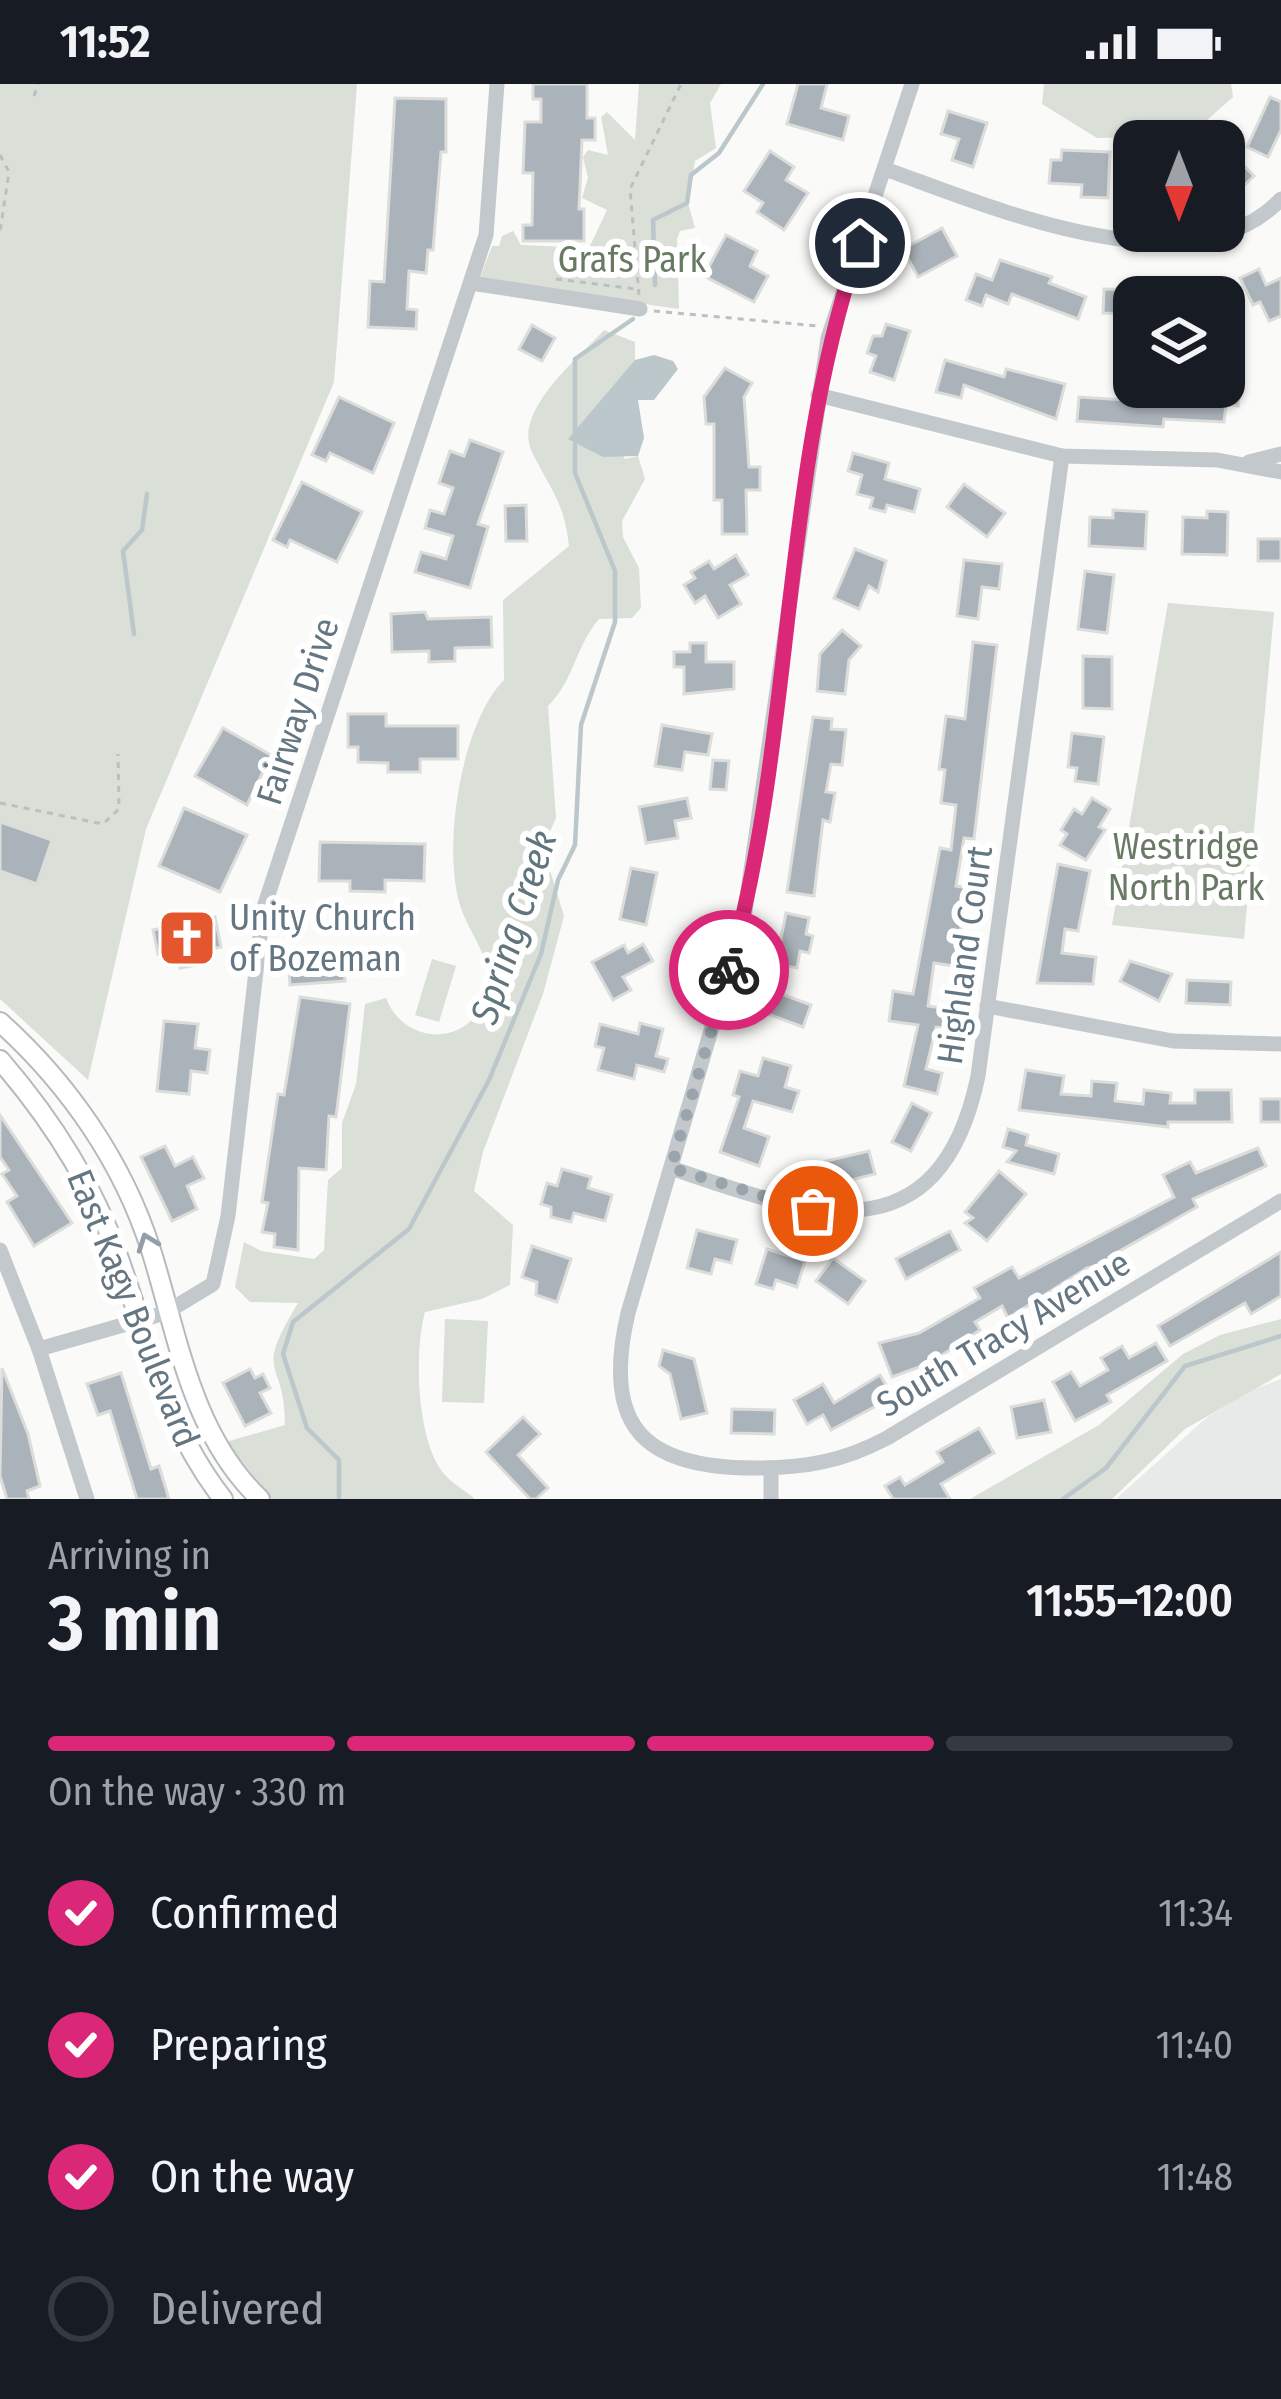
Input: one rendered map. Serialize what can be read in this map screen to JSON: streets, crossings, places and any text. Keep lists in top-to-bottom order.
{
  "streets": {
    "main road": ["East Kagy Boulevard"],
    "street": ["Fairway Drive", "Highland Court", "South Tracy Avenue"]
  },
  "crossings": [
    ["Fairway Drive", "East Kagy Boulevard"],
    ["Highland Court", "South Tracy Avenue"]
  ],
  "water": ["Spring Creek"],
  "parks": ["Grafs Park", "Westridge North Park"],
  "places": {
    "church": ["Unity Church of Bozeman"]
  },
  "north": "bottom",
  "page": {
    "status": "11:52",
    "heading": ["3 min", "Arriving in", "11:55–12:00"],
    "bar": "On the way · 330 m",
    "list": [
      ["Confirmed", "11:34"],
      ["Preparing", "11:40"],
      ["On the way", "11:48"],
      "Delivered"
    ]
  }
}
